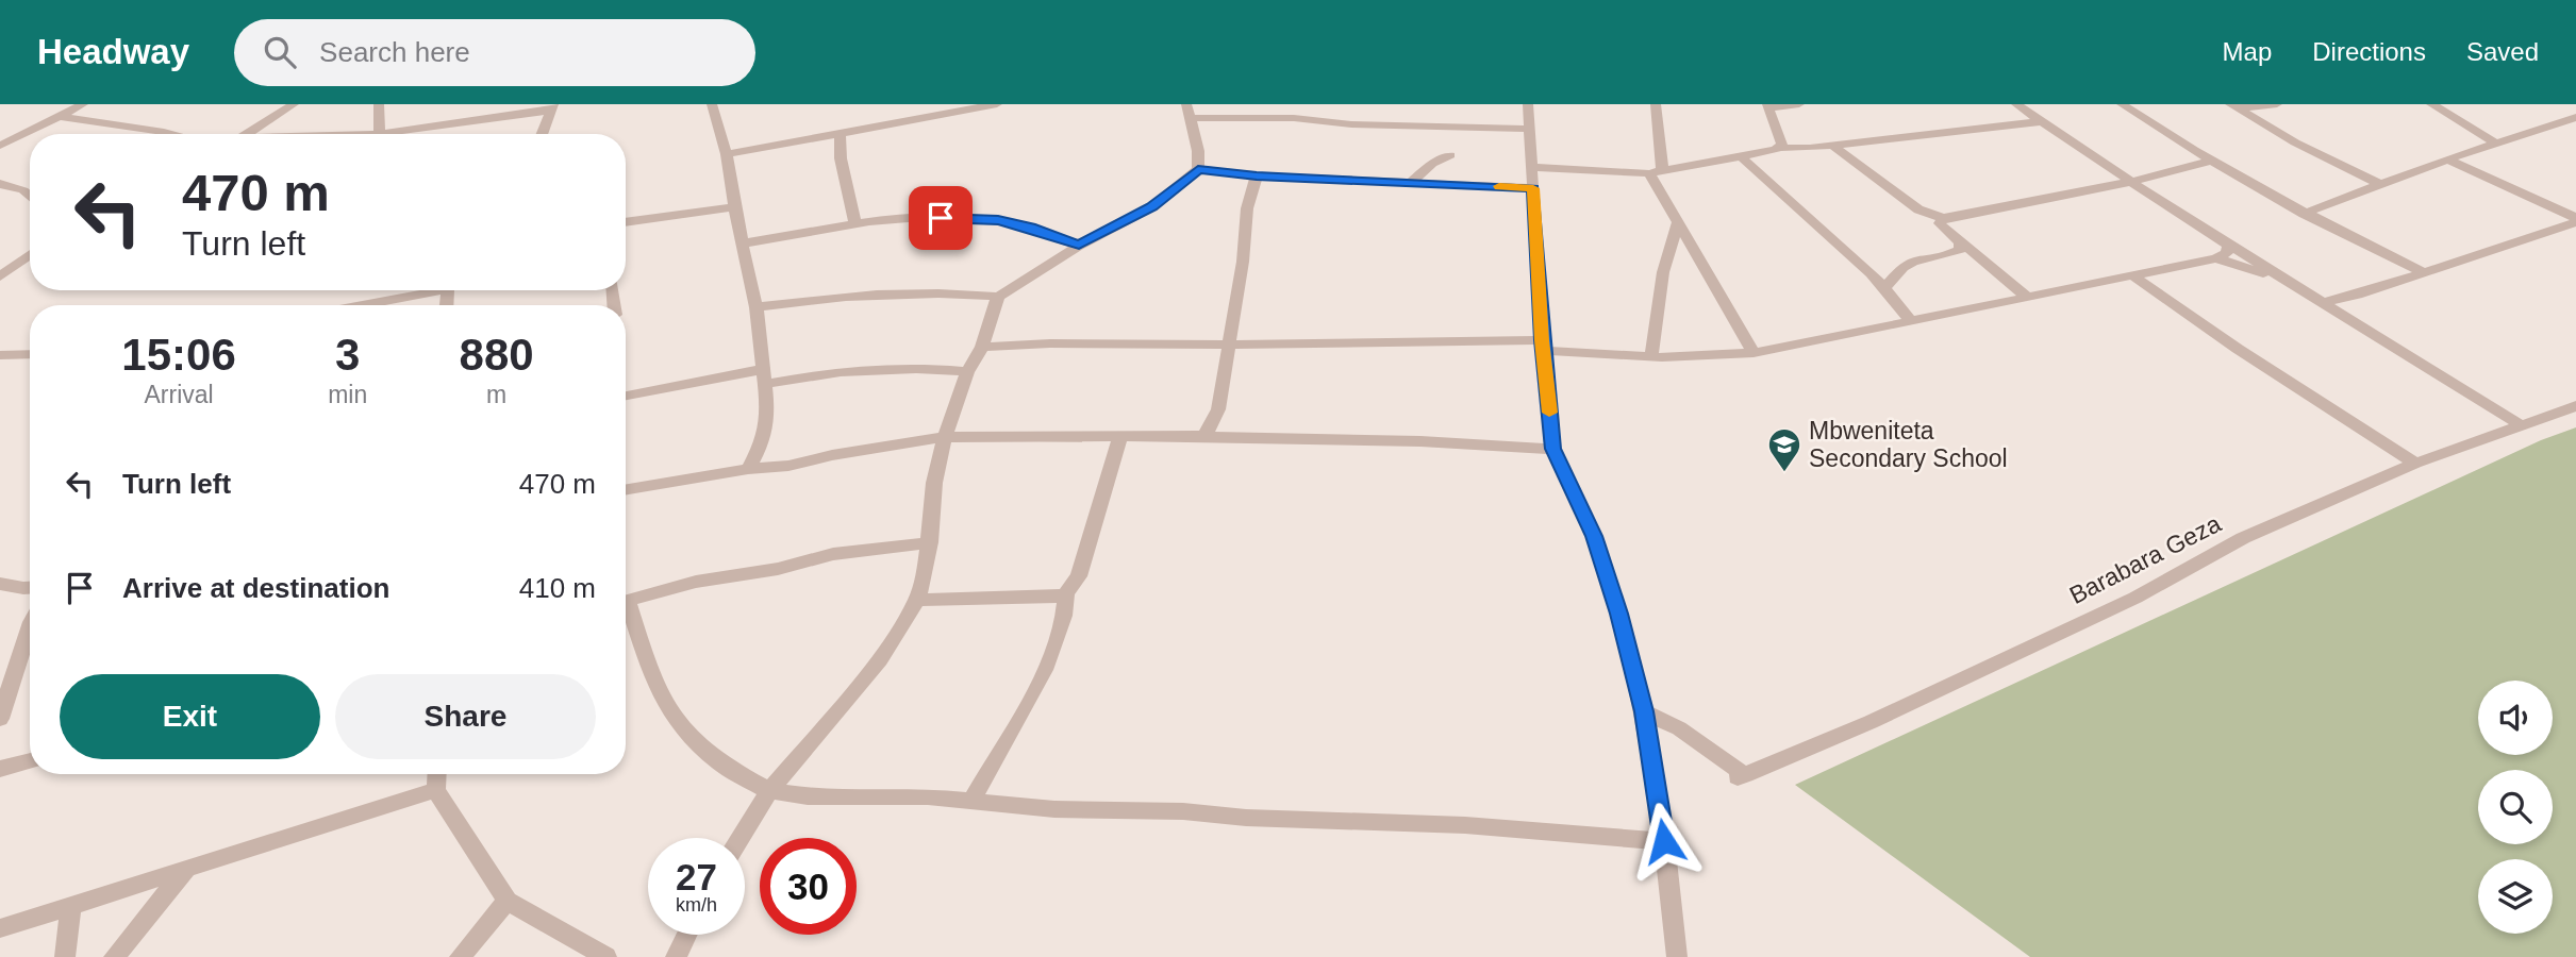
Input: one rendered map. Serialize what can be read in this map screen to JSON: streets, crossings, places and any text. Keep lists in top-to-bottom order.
{
  "streets": {
    "street": ["Barabara Geza"]
  },
  "places": {
    "school or university": ["Mbweniteta Secondary School"]
  },
  "page": {
    "header": "Headway",
    "search": "Search here",
    "nav": ["Map", "Directions", "Saved"],
    "turn": ["470 m", "Turn left"],
    "eta": [
      "15:06",
      "Arrival",
      "3",
      "min",
      "880",
      "m"
    ],
    "list": [
      {
        "name": "Turn left",
        "value": "470 m"
      },
      {
        "name": "Arrive at destination",
        "value": "410 m"
      }
    ],
    "buttons": ["Exit", "Share"],
    "speed": "27 km/h",
    "limit": "30"
  }
}
